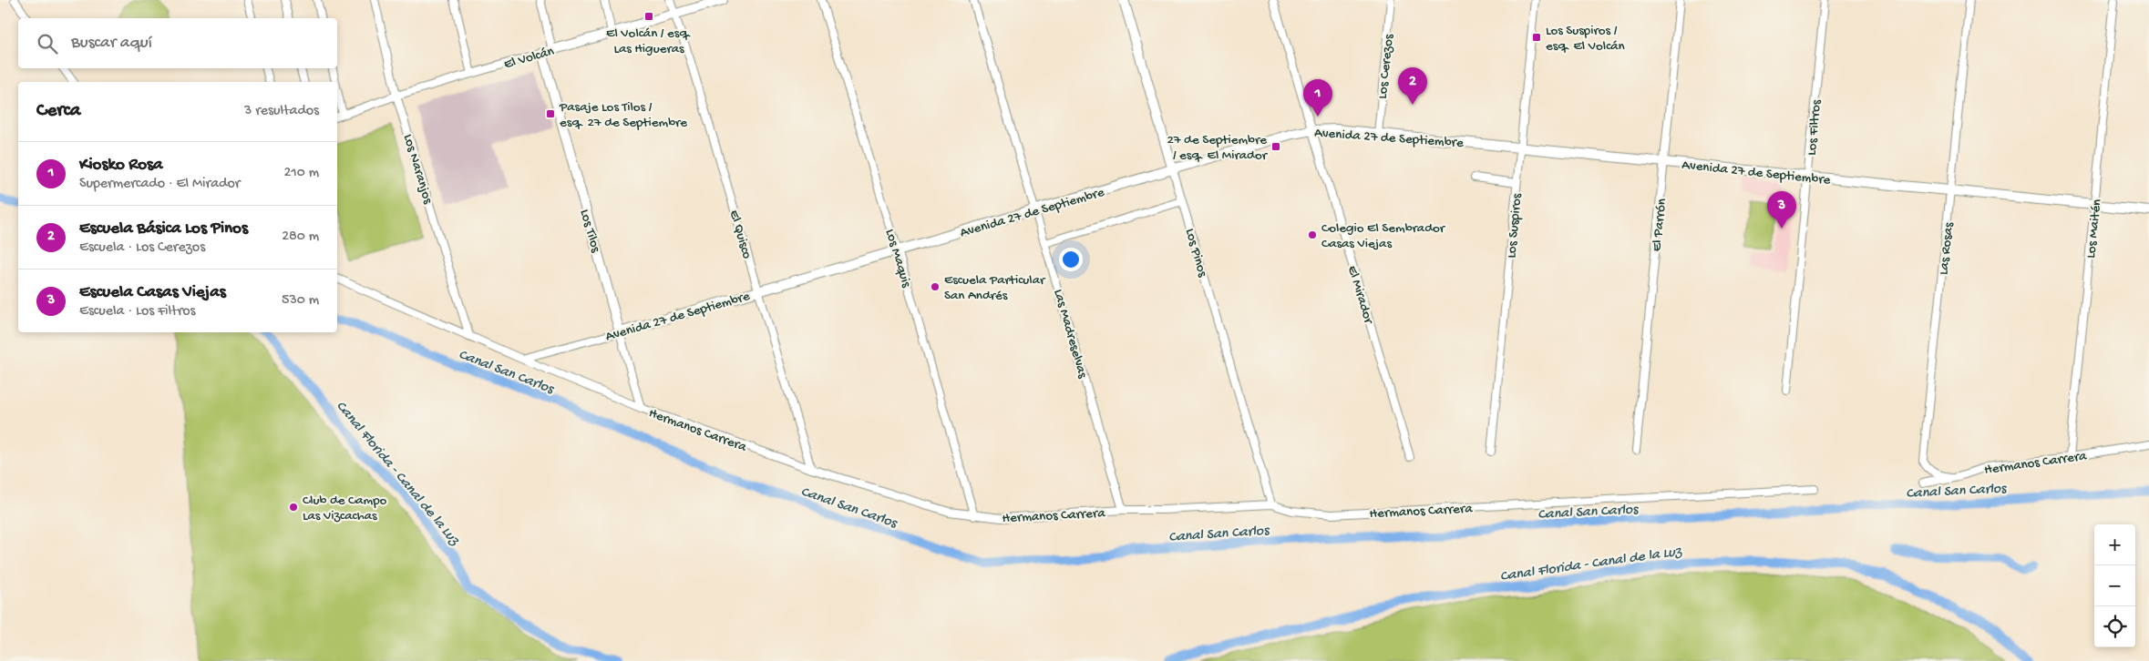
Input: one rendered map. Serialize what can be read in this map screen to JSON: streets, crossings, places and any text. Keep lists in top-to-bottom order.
{
  "streets": {
    "street": [
      "El Volcán",
      "Los Cerezos",
      "Los Filtros",
      "Avenida 27 de Septiembre",
      "Los Naranjos",
      "El Parrón",
      "Los Suspiros",
      "Los Maitén",
      "Los Tilos",
      "El Quisco",
      "Las Rosas",
      "Los Pinos",
      "Los Maquis",
      "El Mirador",
      "Las Madreselvas",
      "Hermanos Carrera"
    ]
  },
  "crossings": [
    ["El Volcán", "Los Naranjos"],
    ["El Volcán", "Los Tilos"],
    ["El Volcán", "El Quisco"],
    ["Los Cerezos", "Avenida 27 de Septiembre"],
    ["Los Filtros", "Avenida 27 de Septiembre"],
    ["Avenida 27 de Septiembre", "El Parrón"],
    ["Avenida 27 de Septiembre", "Los Suspiros"],
    ["Avenida 27 de Septiembre", "Los Maitén"],
    ["Avenida 27 de Septiembre", "Los Tilos"],
    ["Avenida 27 de Septiembre", "El Quisco"],
    ["Avenida 27 de Septiembre", "Las Rosas"],
    ["Avenida 27 de Septiembre", "Los Pinos"],
    ["Avenida 27 de Septiembre", "Los Maquis"],
    ["Avenida 27 de Septiembre", "El Mirador"],
    ["Avenida 27 de Septiembre", "Las Madreselvas"],
    ["Avenida 27 de Septiembre", "Hermanos Carrera"],
    ["Los Naranjos", "Hermanos Carrera"],
    ["Los Maitén", "Hermanos Carrera"],
    ["Los Tilos", "Hermanos Carrera"],
    ["El Quisco", "Hermanos Carrera"],
    ["Las Rosas", "Hermanos Carrera"],
    ["Los Pinos", "Hermanos Carrera"],
    ["Los Maquis", "Hermanos Carrera"],
    ["Las Madreselvas", "Hermanos Carrera"]
  ],
  "water": ["Canal San Carlos", "Canal Florida - Canal de la Luz"],
  "places": {
    "transit": [
      "El Volcán / esq. Las Higueras",
      "Los Suspiros / esq. El Volcán",
      "Pasaje Los Tilos / esq. 27 de Septiembre",
      "27 de Septiembre / esq. El Mirador"
    ],
    "other": ["Colegio El Sembrador Casas Viejas", "Escuela Particular San Andrés", "Club de Campo Las Vizcachas"]
  },
  "page": {
    "search": "Buscar aquí",
    "pins": ["2", "1", "3"],
    "heading": ["Cerca", "3 resultados"],
    "list": [
      {
        "mark": "1",
        "name": "Kiosko Rosa",
        "note": "Supermercado · El Mirador",
        "value": "210 m"
      },
      {
        "mark": "2",
        "name": "Escuela Básica Los Pinos",
        "note": "Escuela · Los Cerezos",
        "value": "280 m"
      },
      {
        "mark": "3",
        "name": "Escuela Casas Viejas",
        "note": "Escuela · Los Filtros",
        "value": "530 m"
      }
    ],
    "map_buttons": ["+", "−"]
  }
}
